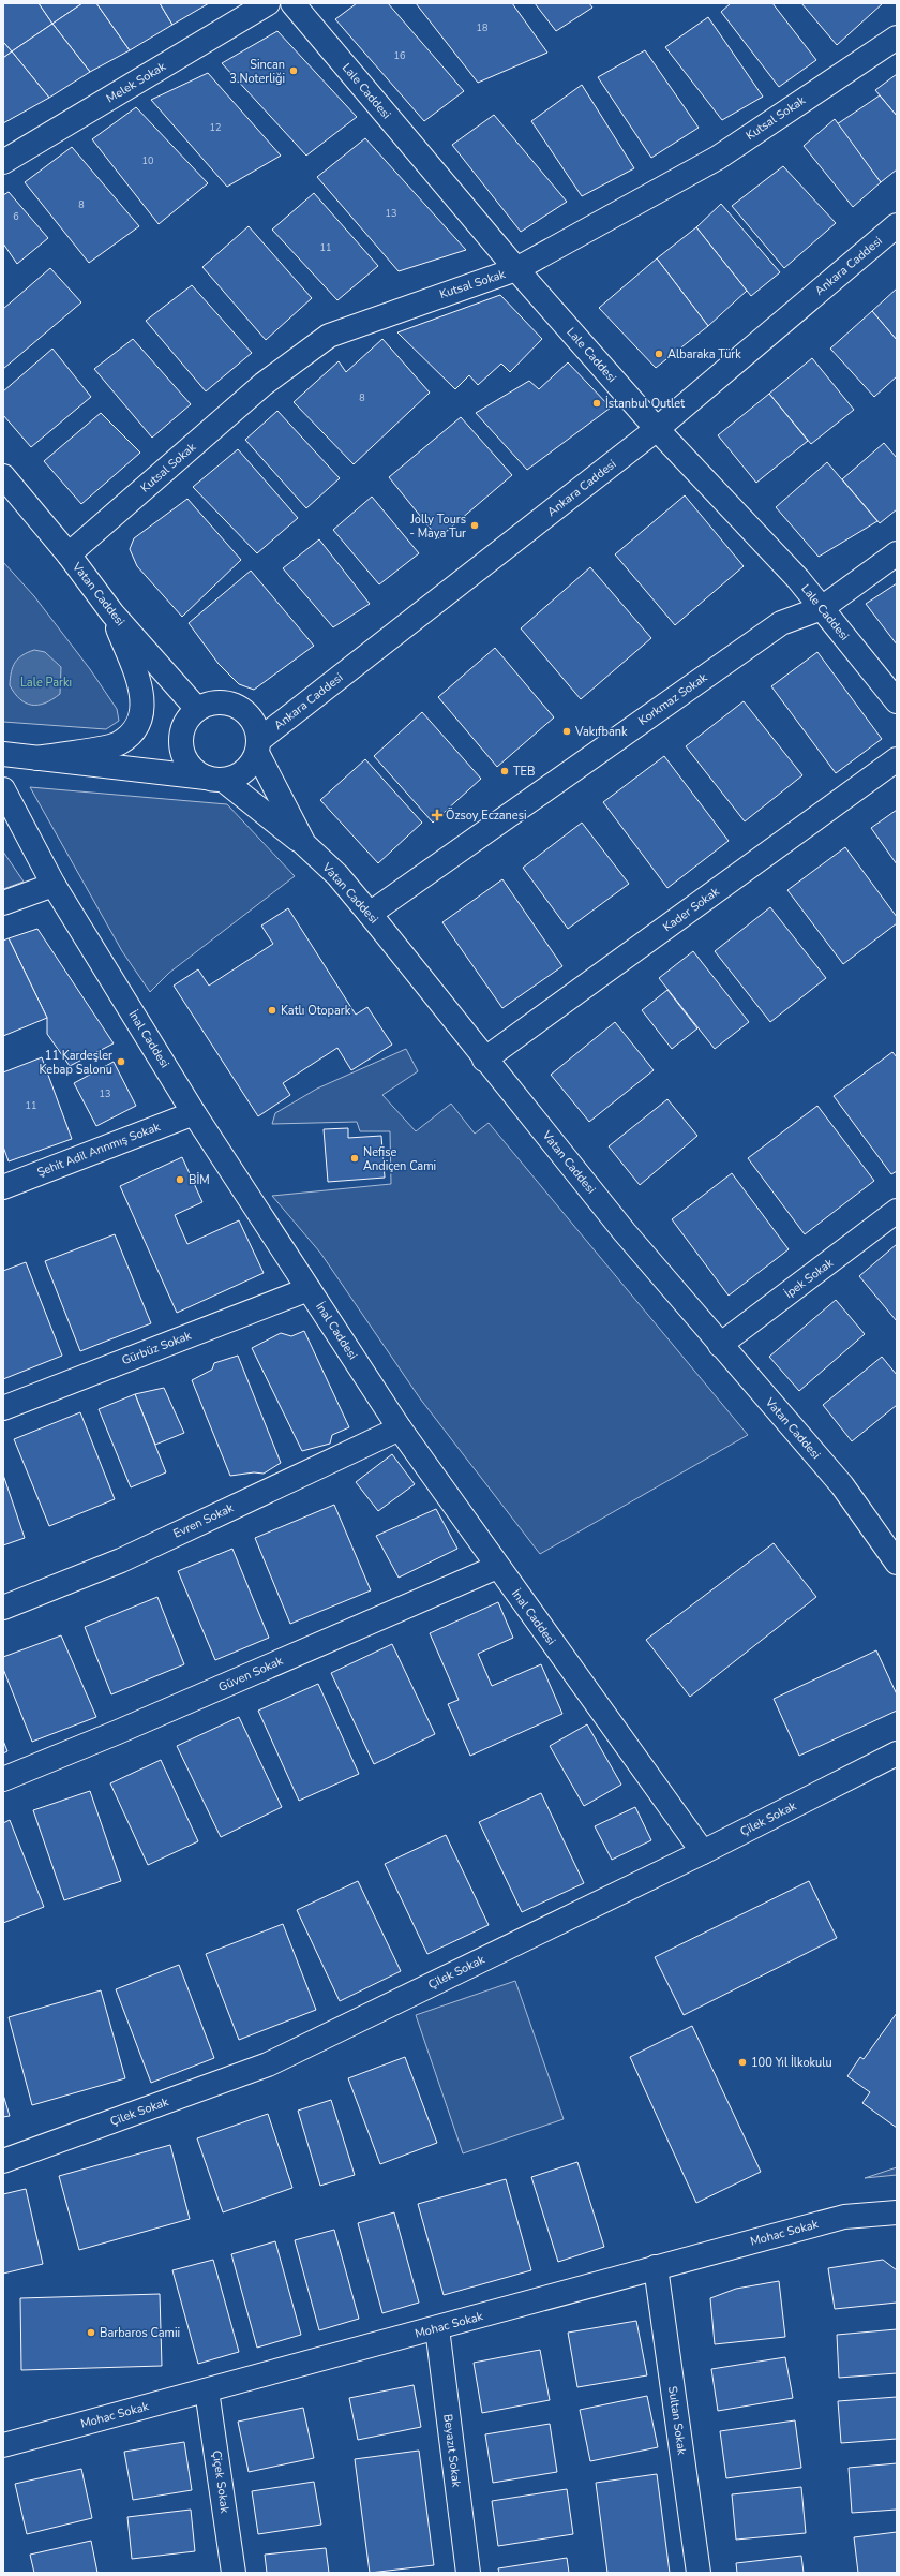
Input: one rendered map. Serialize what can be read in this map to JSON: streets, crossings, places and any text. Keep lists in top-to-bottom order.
{
  "streets": {
    "street": [
      "Melek Sokak",
      "Lale Caddesi",
      "Kutsal Sokak",
      "Ankara Caddesi",
      "Vatan Caddesi",
      "Korkmaz Sokak",
      "Kader Sokak",
      "İnal Caddesi",
      "Şehit Adil Arınmış Sokak",
      "İpek Sokak",
      "Gürbüz Sokak",
      "Evren Sokak",
      "Güven Sokak",
      "Çilek Sokak",
      "Mohac Sokak",
      "Sultan Sokak",
      "Beyazıt Sokak",
      "Çiçek Sokak"
    ]
  },
  "crossings": [
    ["Lale Caddesi", "Kutsal Sokak"],
    ["Lale Caddesi", "Ankara Caddesi"],
    ["Lale Caddesi", "Korkmaz Sokak"],
    ["Kutsal Sokak", "Vatan Caddesi"],
    ["Ankara Caddesi", "Vatan Caddesi"],
    ["Vatan Caddesi", "Korkmaz Sokak"],
    ["Vatan Caddesi", "Kader Sokak"],
    ["Vatan Caddesi", "İpek Sokak"],
    ["İnal Caddesi", "Şehit Adil Arınmış Sokak"],
    ["İnal Caddesi", "Gürbüz Sokak"],
    ["İnal Caddesi", "Evren Sokak"],
    ["İnal Caddesi", "Güven Sokak"],
    ["İnal Caddesi", "Çilek Sokak"],
    ["Mohac Sokak", "Sultan Sokak"],
    ["Mohac Sokak", "Beyazıt Sokak"],
    ["Mohac Sokak", "Çiçek Sokak"]
  ],
  "parks": ["Lale Parkı"],
  "places": {
    "other": [
      "Sincan 3.Noterliği",
      "Albaraka Türk",
      "İstanbul Outlet",
      "Jolly Tours - Maya Tur",
      "Vakıfbank",
      "TEB",
      "Katlı Otopark",
      "11 Kardeşler Kebap Salonu",
      "Nefise Andiçen Cami",
      "BİM",
      "100 Yıl İlkokulu",
      "Barbaros Camii"
    ],
    "health": ["Özsoy Eczanesi"]
  },
  "house_numbers": [
    "18",
    "16",
    "12",
    "10",
    "8",
    "13",
    "6",
    "11",
    "8",
    "13",
    "11"
  ]
}
